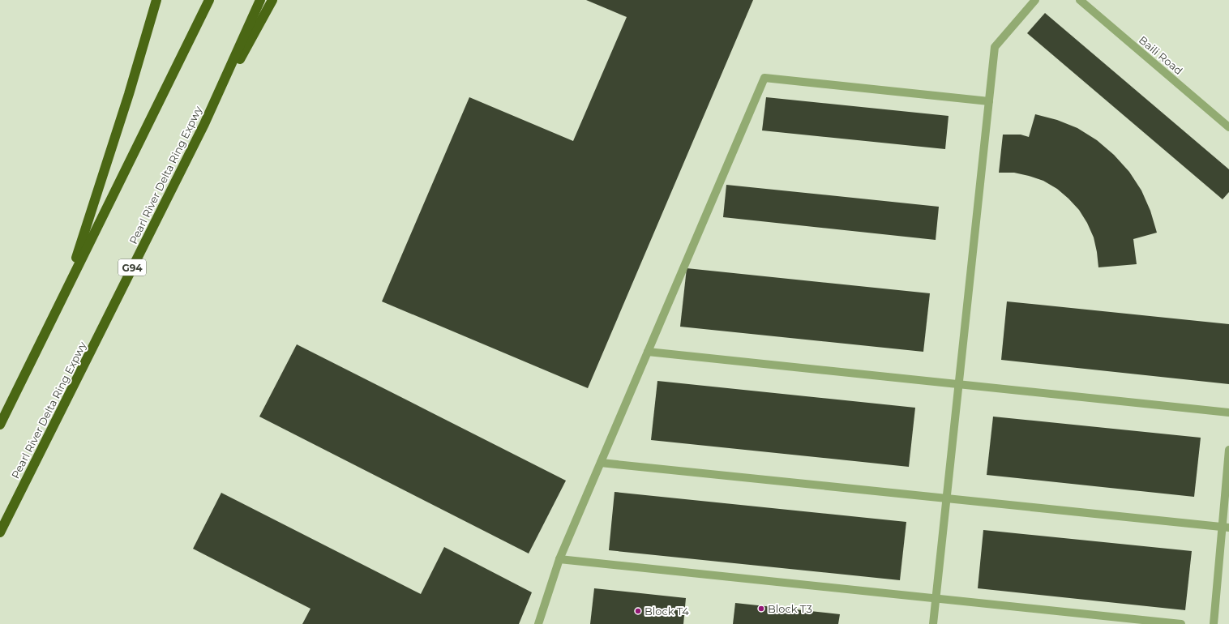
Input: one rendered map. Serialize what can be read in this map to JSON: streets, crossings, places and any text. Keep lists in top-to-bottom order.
{
  "streets": {
    "highway": ["Pearl River Delta Ring Expwy", "G94"],
    "street": ["Baili Road"]
  },
  "places": ["Block T3", "Block T4"]
}
